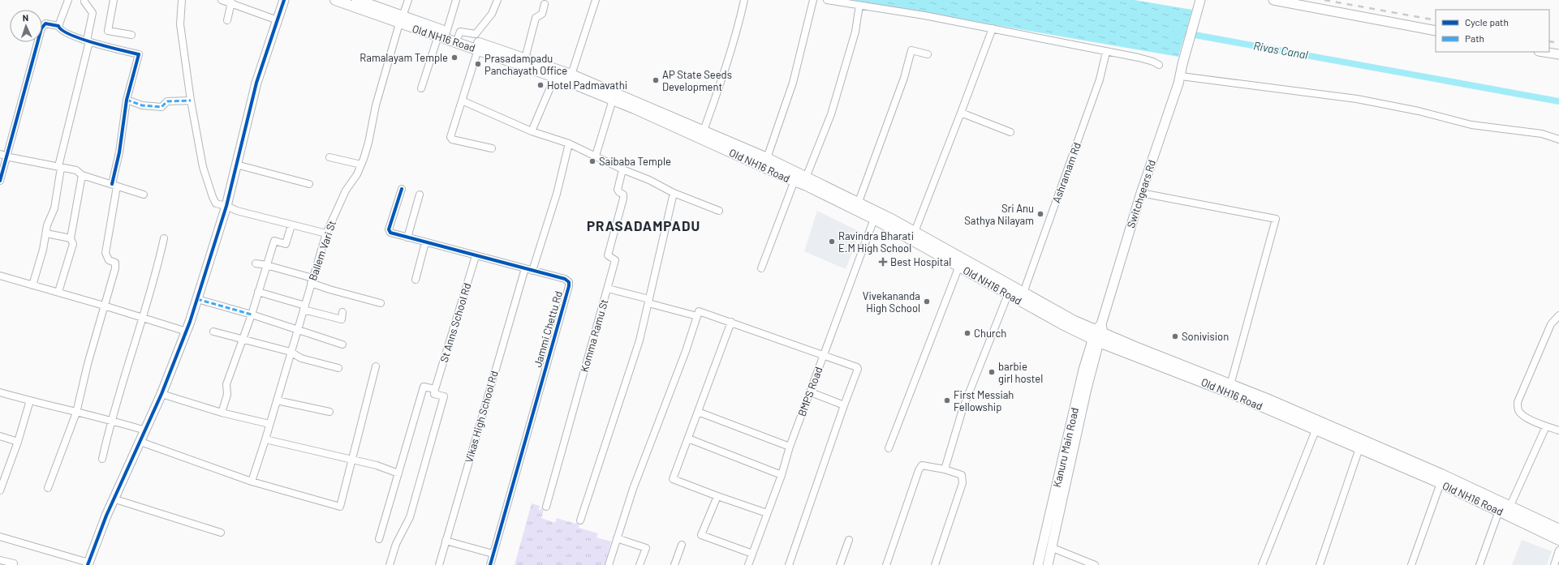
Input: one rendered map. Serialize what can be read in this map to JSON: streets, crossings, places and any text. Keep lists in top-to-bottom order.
{
  "streets": {
    "main road": ["Old NH16 Road"],
    "street": [
      "Ashramam Rd",
      "Switchgears Rd",
      "Ballem Vari St",
      "St Anns School Rd",
      "Jammi Chettu Rd",
      "Komma Ramu St",
      "BMPS Road",
      "Vikas High School Rd",
      "Kanuru Main Road"
    ]
  },
  "crossings": [
    ["Old NH16 Road", "Ashramam Rd"],
    ["Old NH16 Road", "Switchgears Rd"],
    ["Old NH16 Road", "Ballem Vari St"],
    ["Old NH16 Road", "BMPS Road"],
    ["Old NH16 Road", "Kanuru Main Road"],
    ["Switchgears Rd", "Kanuru Main Road"],
    ["St Anns School Rd", "Jammi Chettu Rd"],
    ["Jammi Chettu Rd", "Vikas High School Rd"]
  ],
  "districts": ["PRASADAMPADU"],
  "water": ["Rivas Canal"],
  "places": {
    "other": [
      "Ramalayam Temple",
      "Prasadampadu Panchayath Office",
      "AP State Seeds Development",
      "Hotel Padmavathi",
      "Saibaba Temple",
      "Sri Anu Sathya Nilayam",
      "Ravindra Bharati E.M High School",
      "Vivekananda High School",
      "Church",
      "Sonivision",
      "barbie girl hostel",
      "First Messiah Fellowship"
    ],
    "health": ["Best Hospital"]
  },
  "legend": ["Cycle path", "Path"],
  "north": "top"
}
